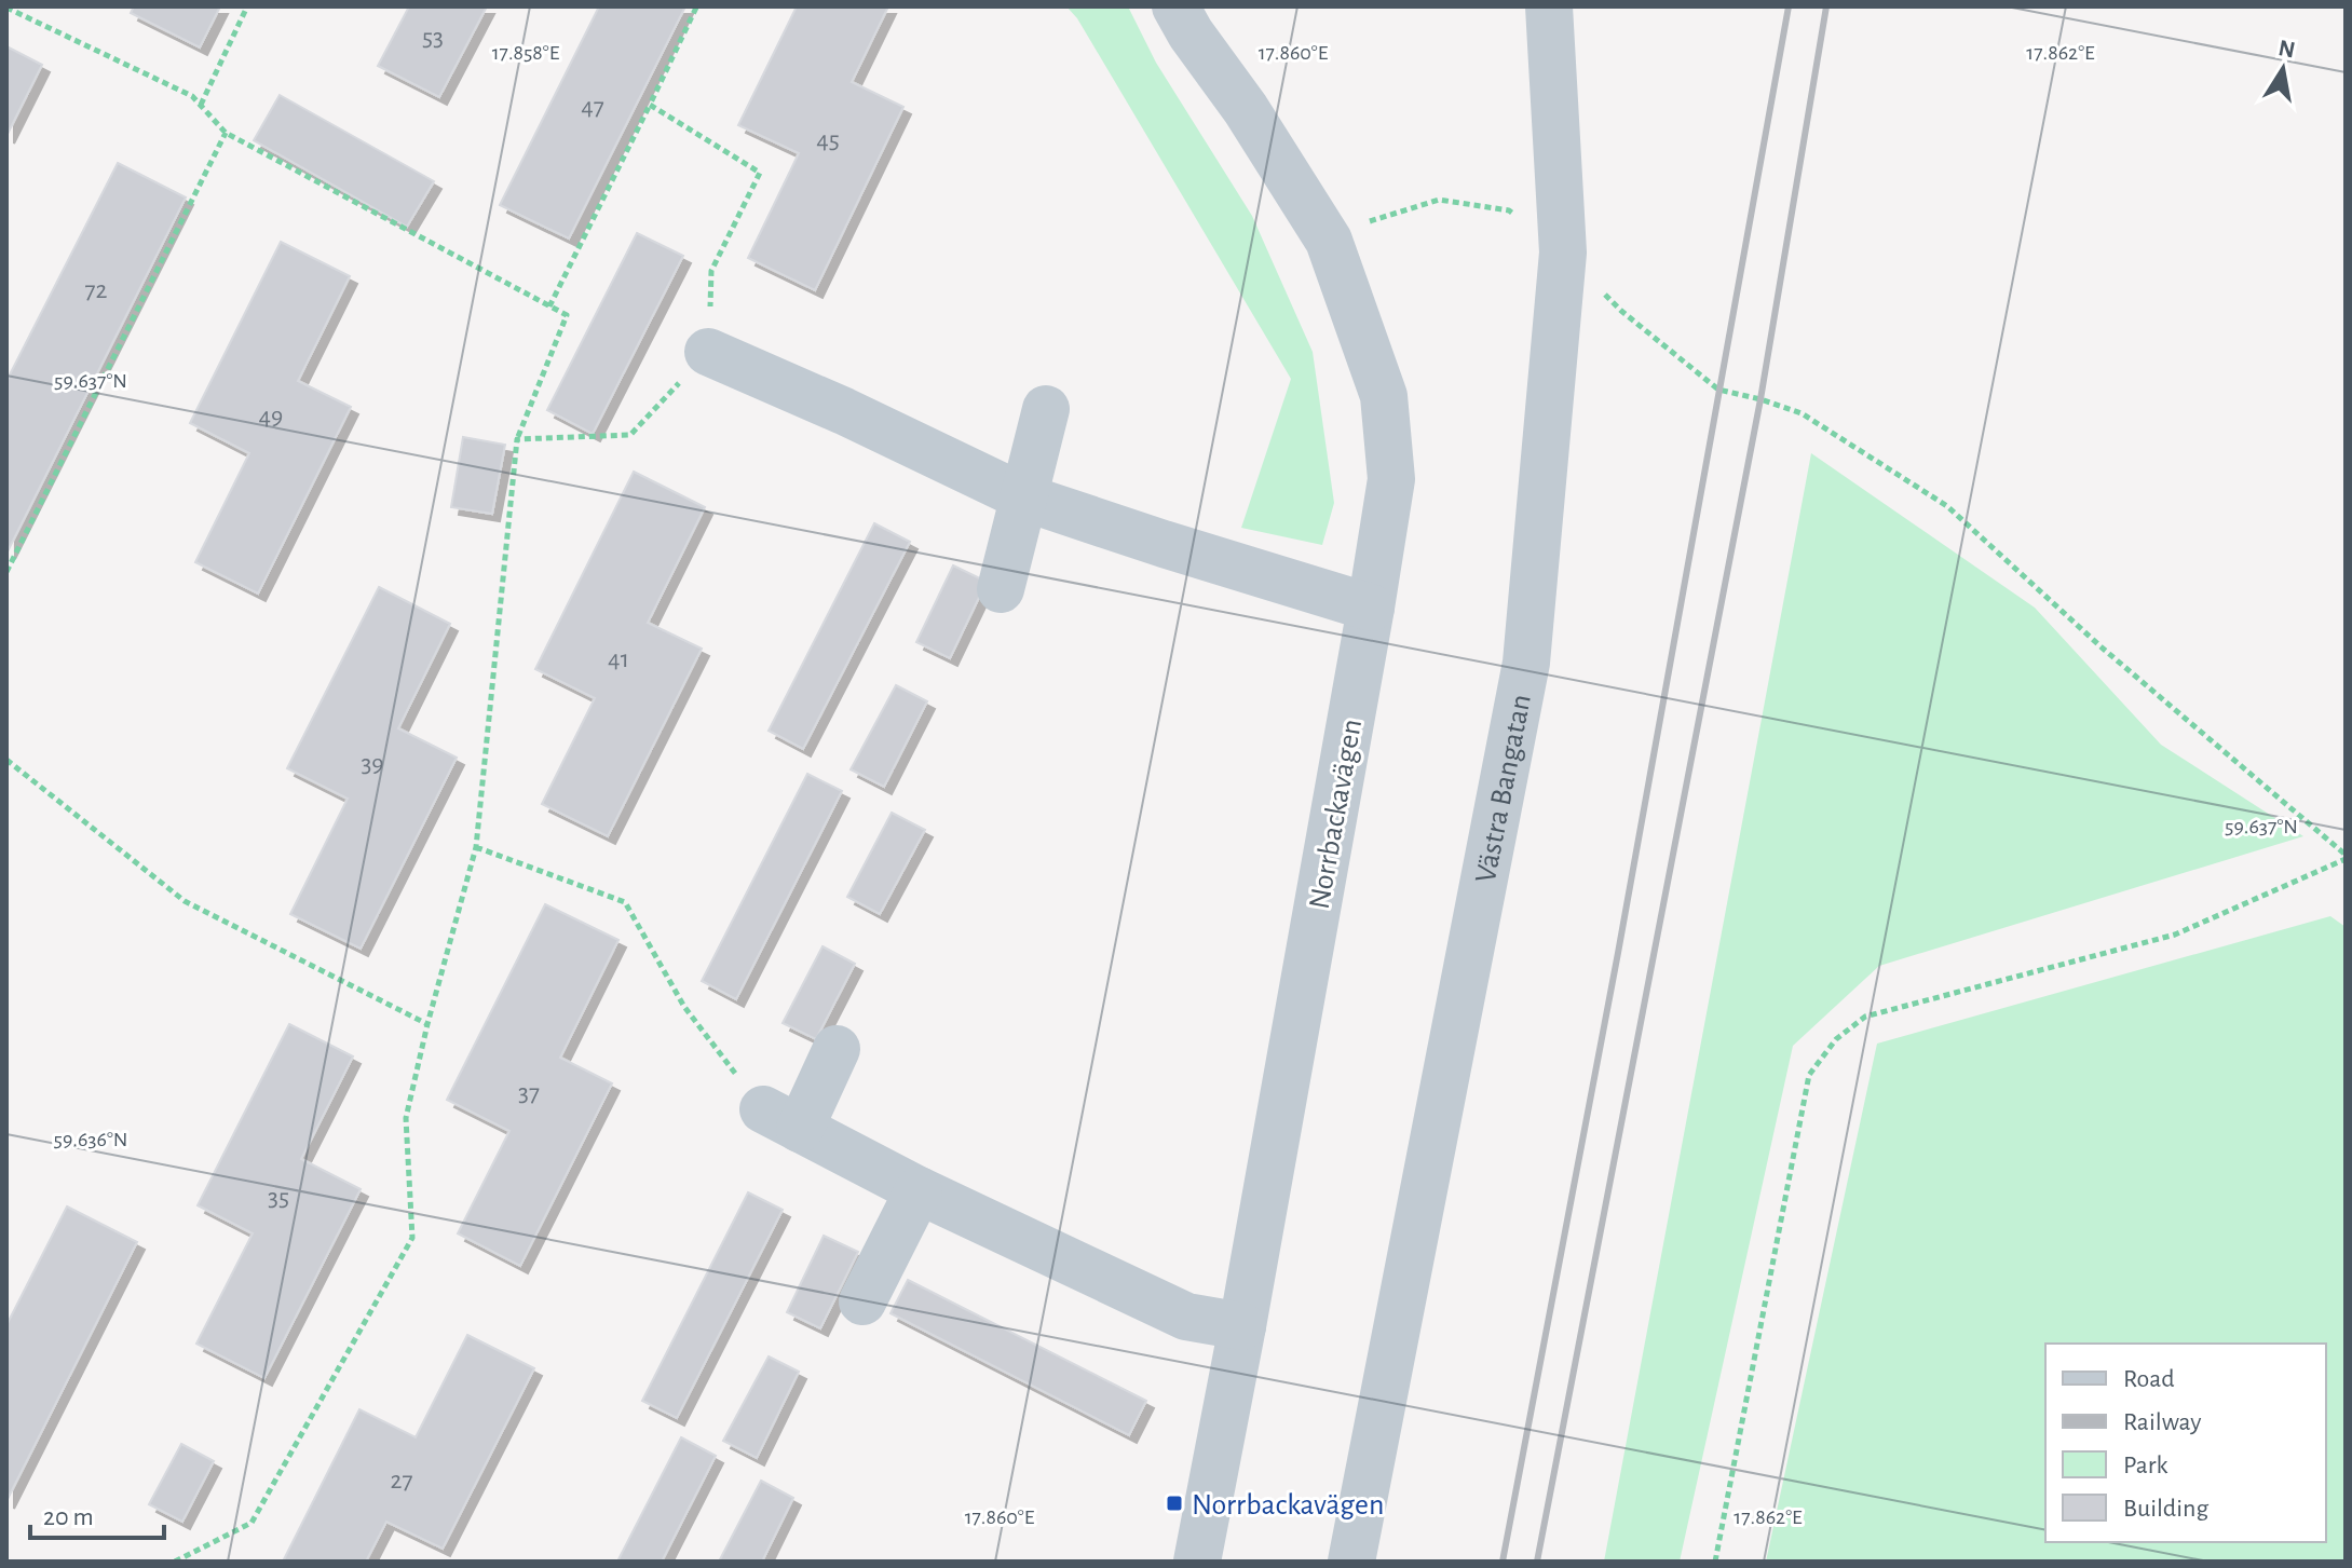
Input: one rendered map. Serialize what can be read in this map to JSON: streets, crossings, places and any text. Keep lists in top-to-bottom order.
{
  "streets": {
    "street": ["Västra Bangatan", "Norrbackavägen"]
  },
  "places": {
    "transit": ["Norrbackavägen"]
  },
  "house_numbers": [
    "53",
    "47",
    "45",
    "72",
    "49",
    "41",
    "39",
    "37",
    "35",
    "27"
  ],
  "legend": [
    "Road",
    "Railway",
    "Park",
    "Building"
  ],
  "scale_bar": "20 m",
  "north": "top",
  "coordinates": [
    "17.858°E",
    "17.860°E",
    "17.862°E",
    "59.637°N",
    "59.636°N"
  ]
}
